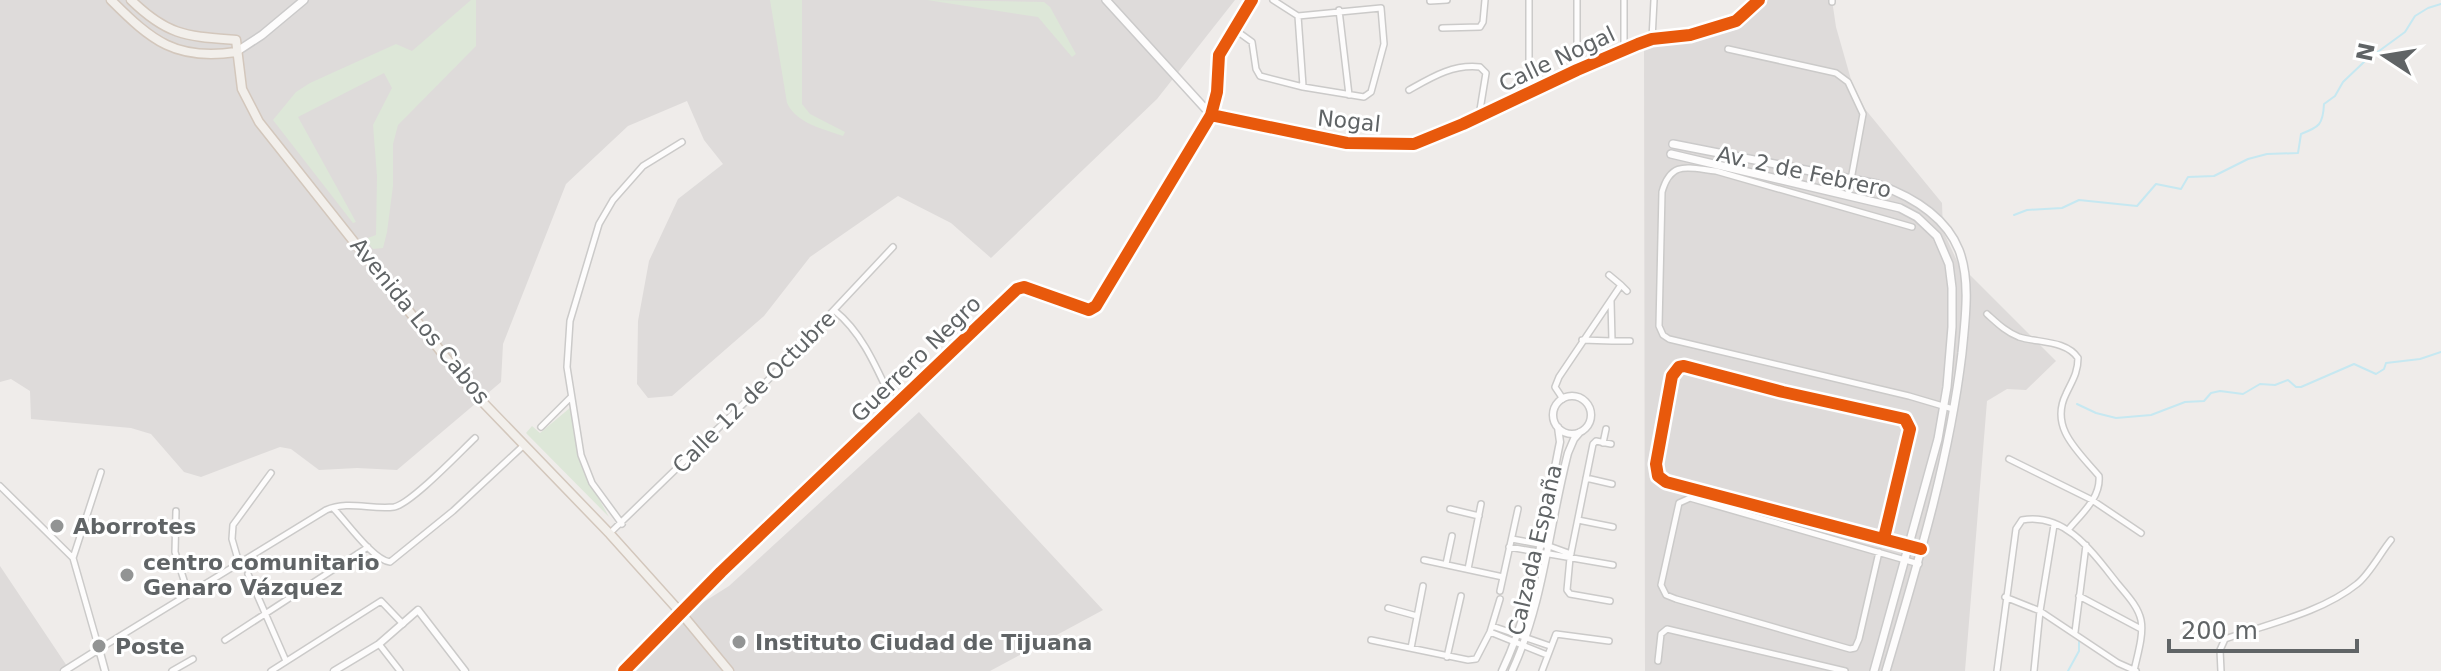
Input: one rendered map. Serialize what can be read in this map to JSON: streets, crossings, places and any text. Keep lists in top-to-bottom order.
{
  "streets": {
    "main road": ["Av. 2 de Febrero", "Avenida Los Cabos"],
    "street": [
      "Calle Nogal",
      "Nogal",
      "Guerrero Negro",
      "Calle 12 de Octubre",
      "Calzada España"
    ]
  },
  "crossings": [
    ["Calle Nogal", "Nogal"],
    ["Nogal", "Guerrero Negro"],
    ["Avenida Los Cabos", "Guerrero Negro"],
    ["Avenida Los Cabos", "Calle 12 de Octubre"],
    ["Guerrero Negro", "Calle 12 de Octubre"]
  ],
  "places": [
    "Aborrotes",
    "centro comunitario Genaro Vázquez",
    "Instituto Ciudad de Tijuana",
    "Poste"
  ],
  "scale_bar": "200 m",
  "north": "left"
}
